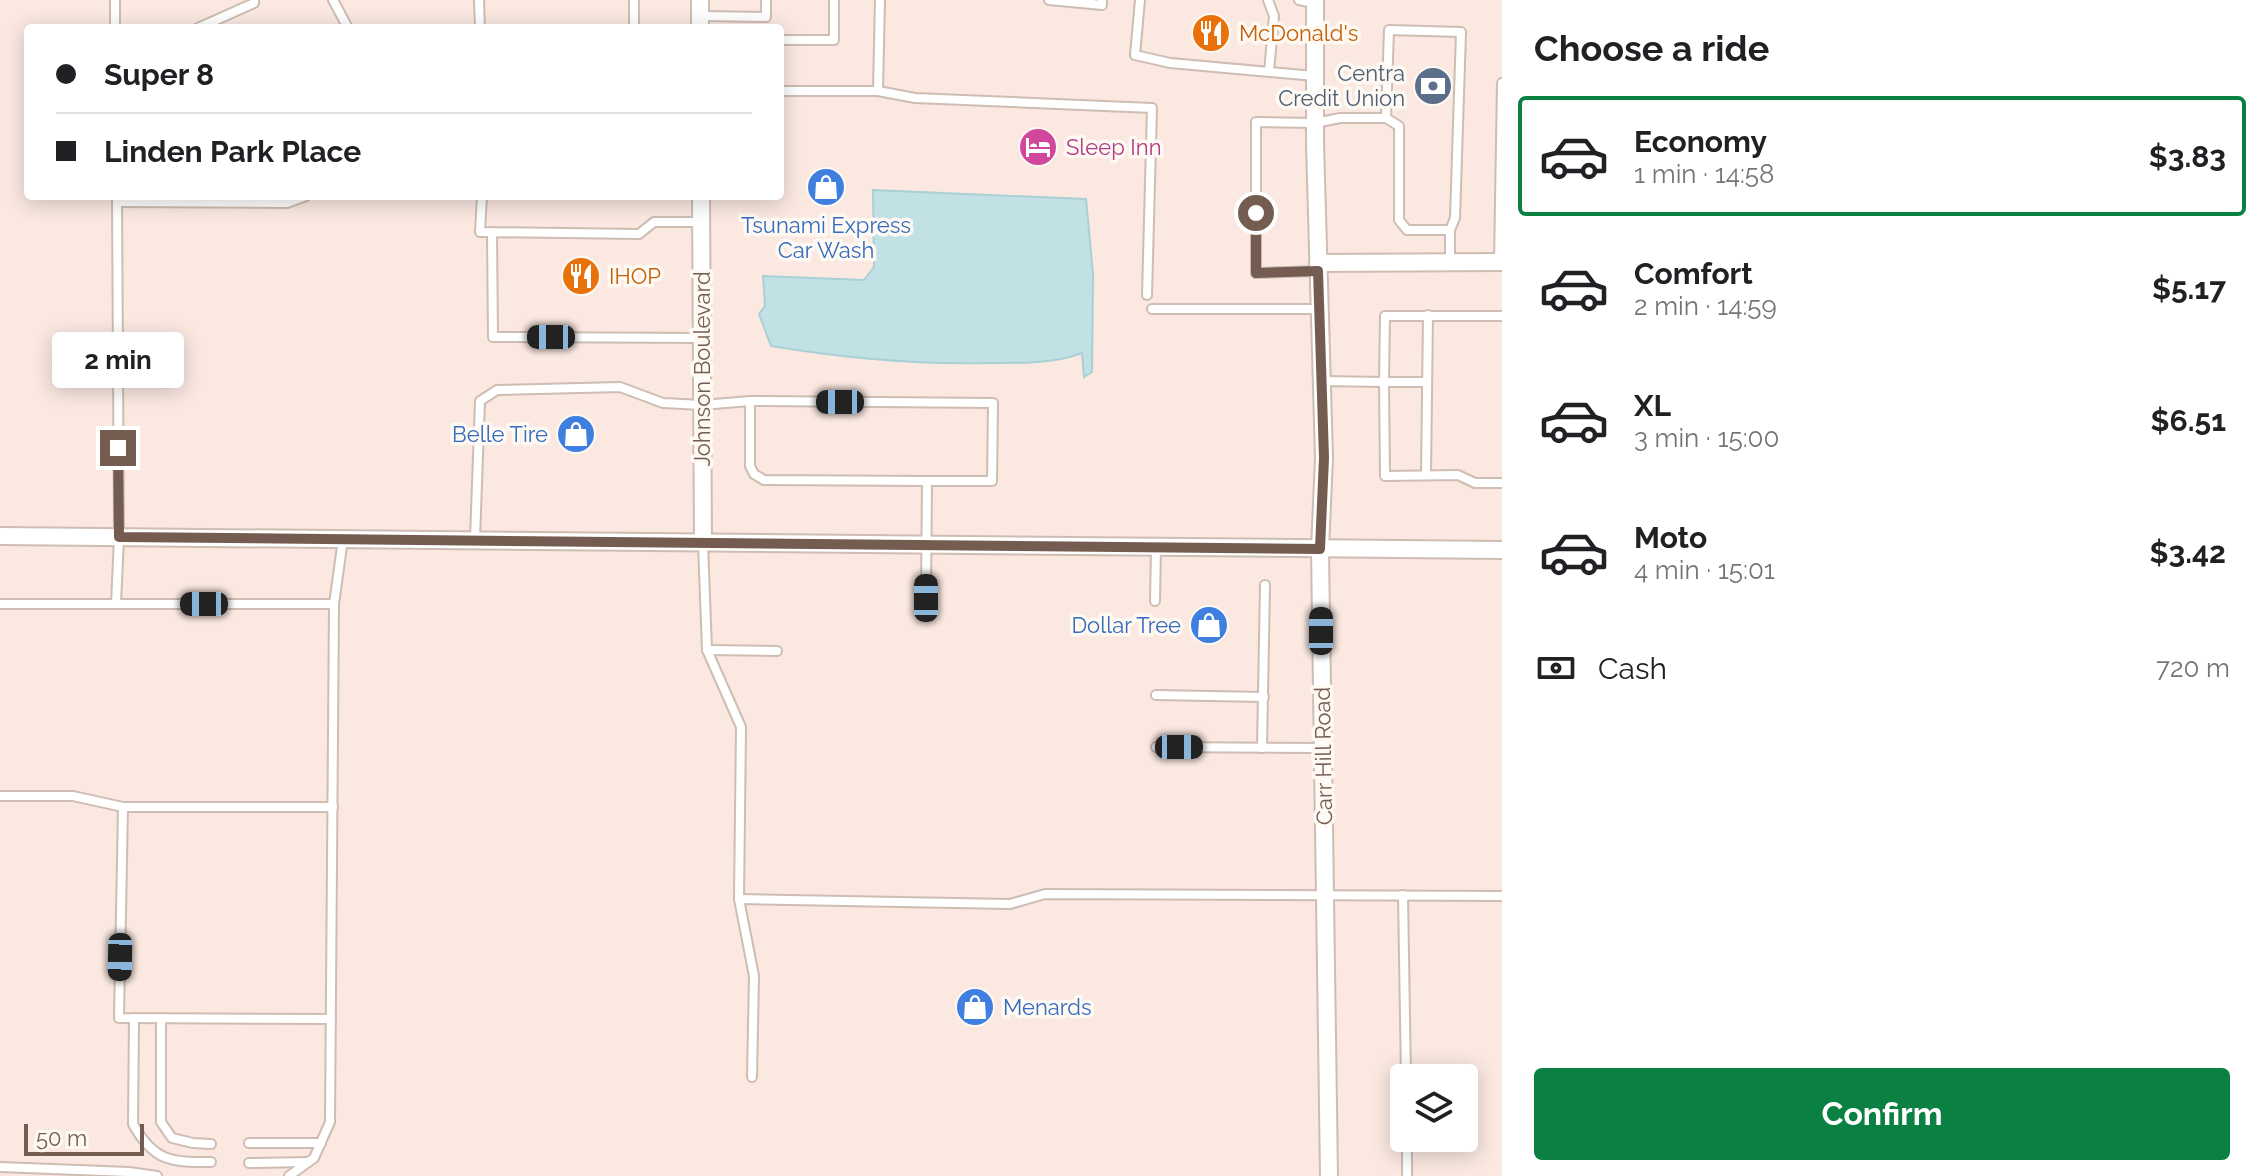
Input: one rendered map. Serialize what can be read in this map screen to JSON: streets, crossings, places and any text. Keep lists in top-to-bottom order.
{
  "streets": {
    "street": ["Johnson Boulevard", "Carr Hill Road"]
  },
  "places": {
    "restaurant": ["McDonald's", "IHOP"],
    "bank": ["Centra Credit Union"],
    "hotel": ["Sleep Inn"],
    "shop": [
      "Tsunami Express Car Wash",
      "Belle Tire",
      "Dollar Tree",
      "Menards"
    ]
  },
  "scale_bar": "50 m",
  "page": {
    "heading": "Choose a ride",
    "banner": ["Super 8", "Linden Park Place"],
    "list": [
      {
        "name": "Economy",
        "note": "1 min · 14:58",
        "value": "$3.83"
      },
      {
        "name": "Comfort",
        "note": "2 min · 14:59",
        "value": "$5.17"
      },
      {
        "name": "XL",
        "note": "3 min · 15:00",
        "value": "$6.51"
      },
      {
        "name": "Moto",
        "note": "4 min · 15:01",
        "value": "$3.42"
      }
    ],
    "bubble": "2 min",
    "pay": ["Cash", "720 m"],
    "buttons": "Confirm",
    "scale": "50 m"
  }
}
